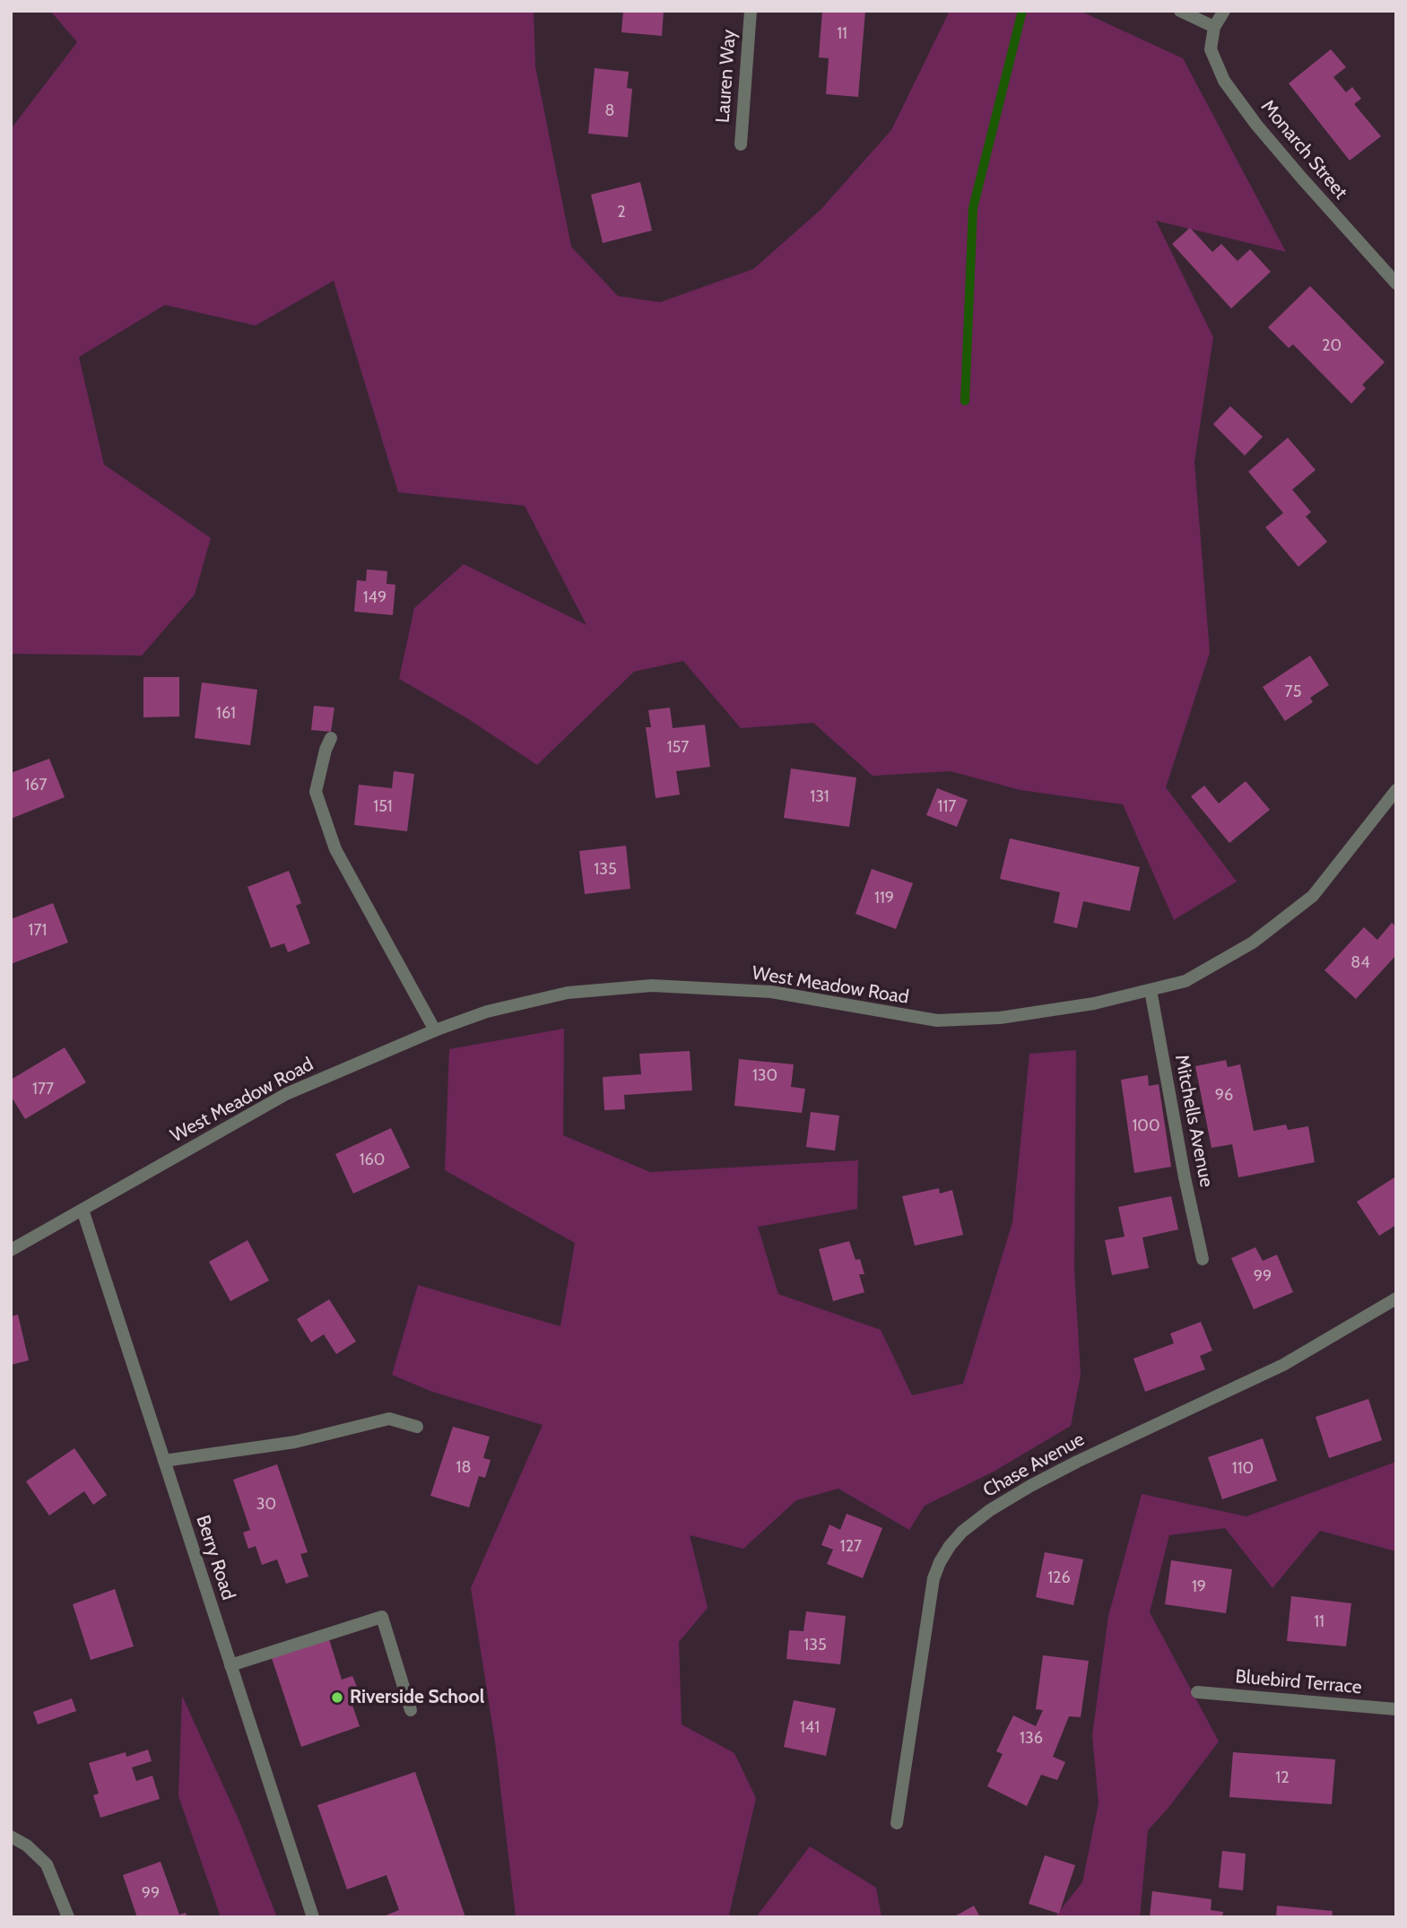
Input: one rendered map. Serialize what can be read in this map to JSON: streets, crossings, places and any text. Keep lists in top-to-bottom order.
{
  "streets": {
    "street": [
      "Lauren Way",
      "Monarch Street",
      "West Meadow Road",
      "Mitchells Avenue",
      "Chase Avenue",
      "Berry Road",
      "Bluebird Terrace"
    ]
  },
  "crossings": [
    ["West Meadow Road", "Mitchells Avenue"],
    ["West Meadow Road", "Berry Road"]
  ],
  "places": ["Riverside School"],
  "house_numbers": [
    "11",
    "8",
    "2",
    "20",
    "149",
    "75",
    "161",
    "157",
    "167",
    "131",
    "151",
    "117",
    "135",
    "119",
    "171",
    "84",
    "130",
    "177",
    "96",
    "100",
    "160",
    "99",
    "18",
    "110",
    "30",
    "127",
    "126",
    "19",
    "11",
    "135",
    "141",
    "136",
    "12",
    "99"
  ]
}
